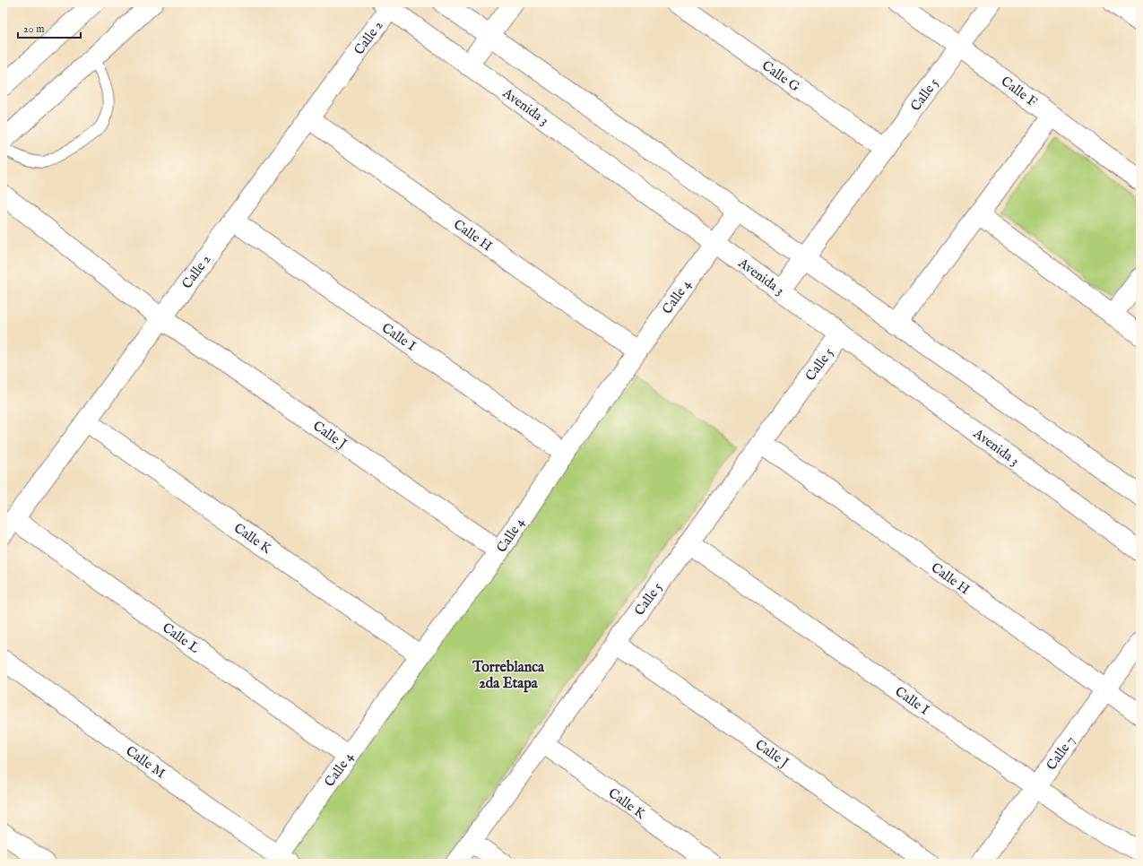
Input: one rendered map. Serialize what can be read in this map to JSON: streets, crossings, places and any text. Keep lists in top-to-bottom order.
{
  "streets": {
    "main road": [
      "Calle 2",
      "Calle G",
      "Calle F",
      "Calle 5",
      "Avenida 3",
      "Calle H",
      "Calle 4",
      "Calle I",
      "Calle J",
      "Calle K",
      "Calle L",
      "Calle 7",
      "Calle M"
    ]
  },
  "crossings": [
    ["Calle 2", "Avenida 3"],
    ["Calle 2", "Calle H"],
    ["Calle 2", "Calle I"],
    ["Calle 2", "Calle J"],
    ["Calle 2", "Calle K"],
    ["Calle 2", "Calle L"],
    ["Calle G", "Calle 5"],
    ["Calle F", "Calle 5"],
    ["Calle 5", "Avenida 3"],
    ["Calle 5", "Calle H"],
    ["Calle 5", "Calle I"],
    ["Calle 5", "Calle J"],
    ["Calle 5", "Calle K"],
    ["Avenida 3", "Calle 4"],
    ["Calle H", "Calle 4"],
    ["Calle H", "Calle 7"],
    ["Calle 4", "Calle I"],
    ["Calle 4", "Calle J"],
    ["Calle 4", "Calle K"],
    ["Calle 4", "Calle L"],
    ["Calle 4", "Calle M"],
    ["Calle I", "Calle 7"]
  ],
  "districts": ["Torreblanca 2da Etapa"],
  "scale_bar": "20 m"
}
